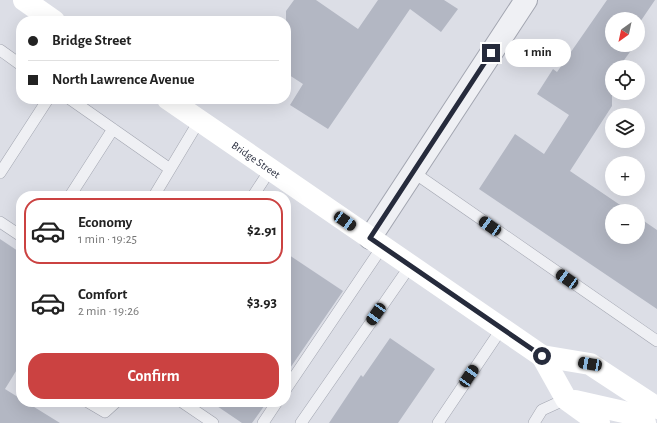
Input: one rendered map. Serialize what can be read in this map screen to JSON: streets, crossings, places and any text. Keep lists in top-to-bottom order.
{
  "streets": {
    "main road": ["Bridge Street"]
  },
  "north": "bottom left",
  "page": {
    "map_buttons": ["+", "−"],
    "banner": ["Bridge Street", "North Lawrence Avenue"],
    "bubble": "1 min",
    "list": [
      {
        "name": "Economy",
        "note": "1 min · 19:25",
        "value": "$2.91"
      },
      {
        "name": "Comfort",
        "note": "2 min · 19:26",
        "value": "$3.93"
      }
    ],
    "buttons": "Confirm"
  }
}
